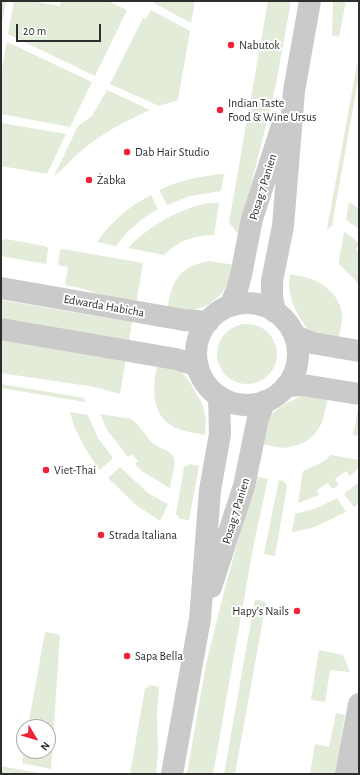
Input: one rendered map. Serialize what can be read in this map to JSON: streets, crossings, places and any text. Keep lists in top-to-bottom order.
{
  "streets": {
    "street": ["Posag 7 Panien", "Edwarda Habicha"]
  },
  "crossings": [
    ["Posag 7 Panien", "Edwarda Habicha"]
  ],
  "places": [
    "Nabutok",
    "Indian Taste Food & Wine Ursus",
    "Dab Hair Studio",
    "Żabka",
    "Viet-Thai",
    "Strada Italiana",
    "Hapy’s Nails",
    "Sapa Bella"
  ],
  "scale_bar": "20 m",
  "north": "bottom right"
}
